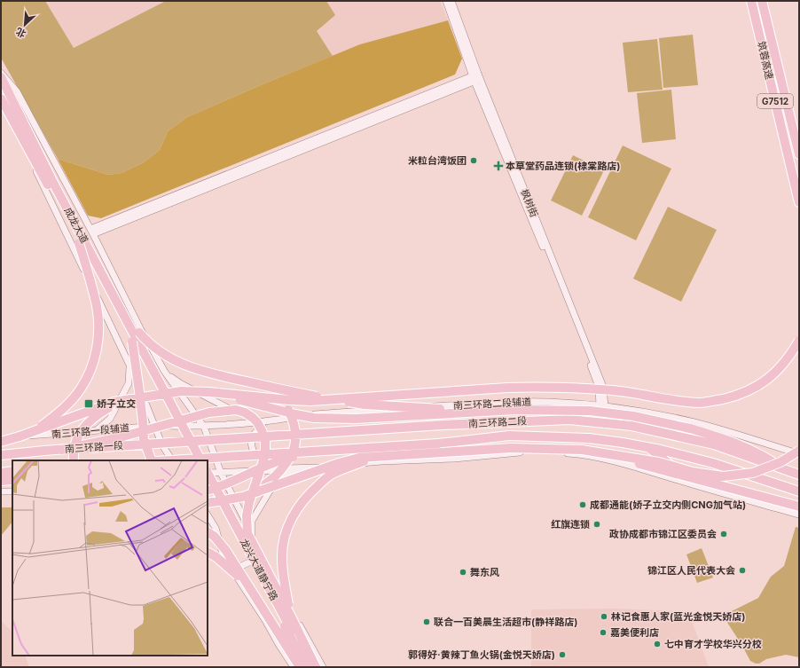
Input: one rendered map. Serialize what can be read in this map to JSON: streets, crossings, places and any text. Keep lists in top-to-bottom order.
{
  "streets": {
    "highway": [
      "筑蓉高速",
      "G7512",
      "成龙大道",
      "南三环路二段",
      "南三环路一段",
      "龙兴大道静宁路"
    ],
    "main road": ["枫树街", "南三环路二段辅道", "南三环路一段辅道"]
  },
  "crossings": [
    ["枫树街", "南三环路二段辅道"],
    ["南三环路二段辅道", "南三环路一段辅道"],
    ["南三环路二段", "南三环路一段"]
  ],
  "places": {
    "other": [
      "米粒台湾饭团",
      "成都通能(娇子立交内侧CNG加气站)",
      "红旗连锁",
      "政协成都市锦江区委员会",
      "锦江区人民代表大会",
      "舞东风",
      "林记食惠人家(蓝光金悦天娇店)",
      "联合一百美晨生活超市(静祥路店)",
      "嘉美便利店",
      "七中育才学校华兴分校",
      "郭得好·黄辣丁鱼火锅(金悦天娇店)"
    ],
    "health": ["本草堂药品连锁(棣棠路店)"],
    "transit": ["娇子立交"]
  },
  "north": "bottom left"
}
